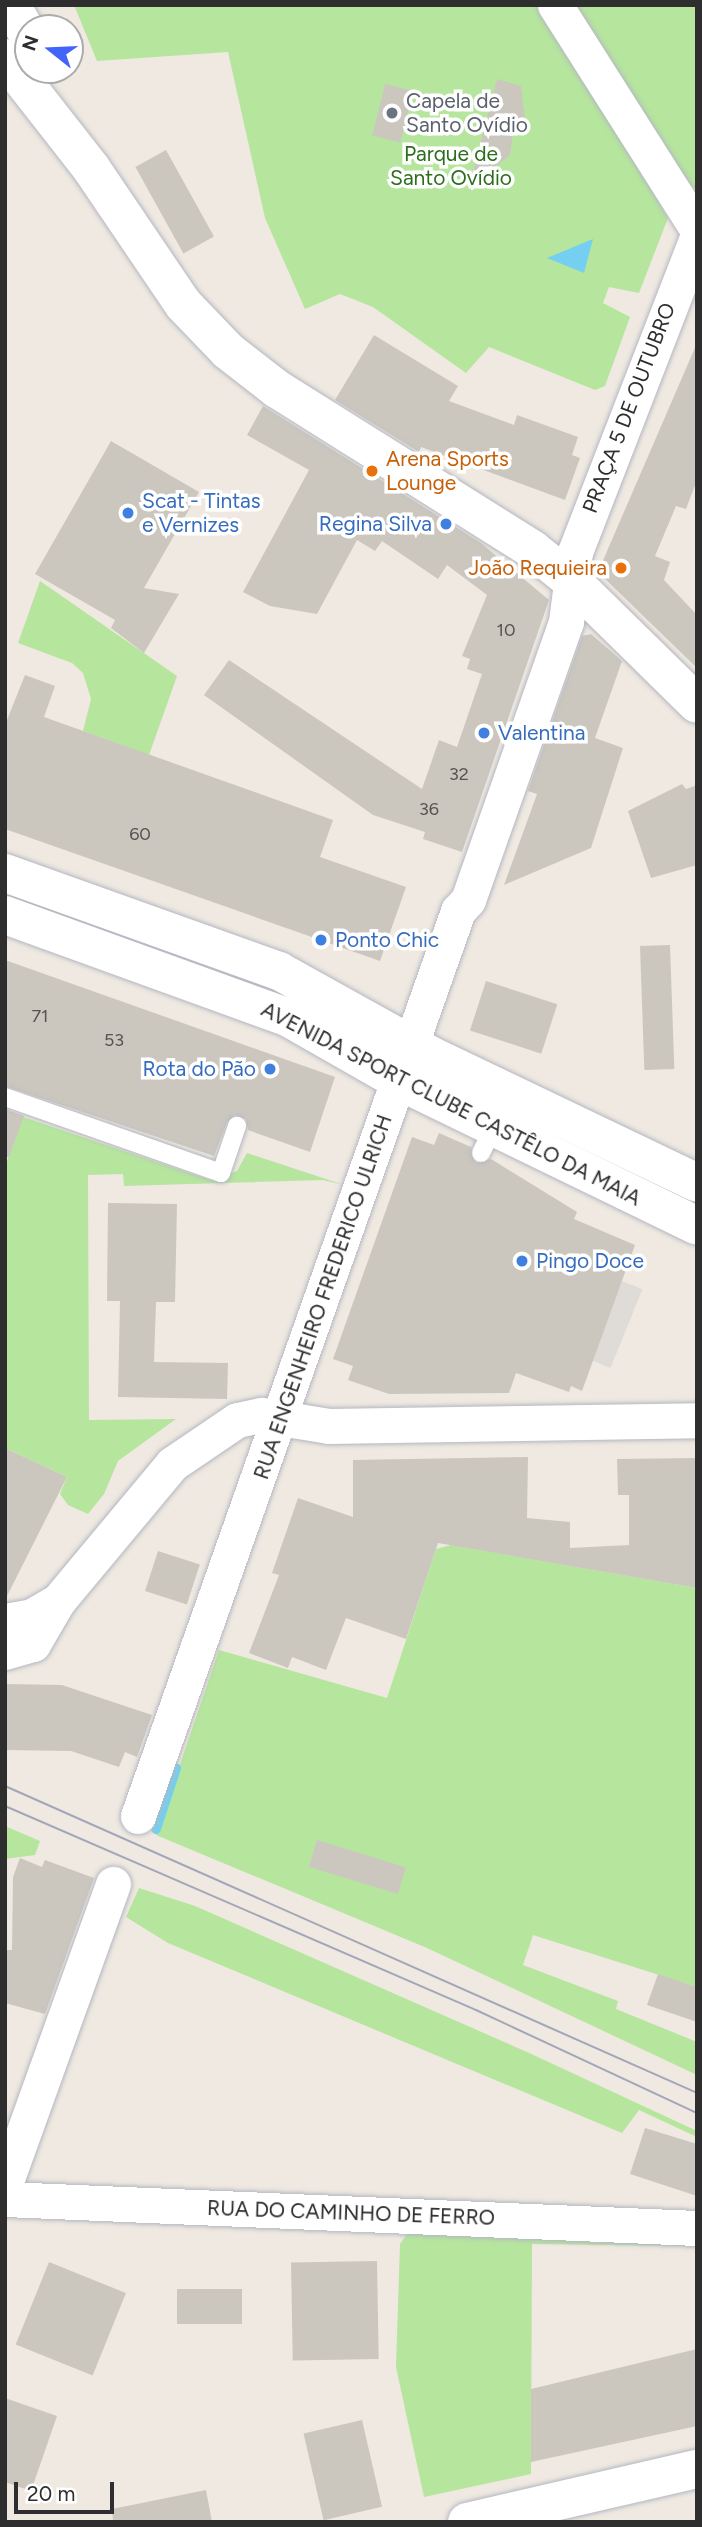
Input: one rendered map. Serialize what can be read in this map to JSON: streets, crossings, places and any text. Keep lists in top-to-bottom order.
{
  "streets": {
    "street": [
      "PRAÇA 5 DE OUTUBRO",
      "AVENIDA SPORT CLUBE CASTÊLO DA MAIA",
      "RUA ENGENHEIRO FREDERICO ULRICH",
      "RUA DO CAMINHO DE FERRO"
    ]
  },
  "crossings": [
    ["PRAÇA 5 DE OUTUBRO", "RUA ENGENHEIRO FREDERICO ULRICH"],
    ["AVENIDA SPORT CLUBE CASTÊLO DA MAIA", "RUA ENGENHEIRO FREDERICO ULRICH"]
  ],
  "parks": ["Parque de Santo Ovídio"],
  "places": [
    "Capela de Santo Ovídio",
    "Arena Sports Lounge",
    "Scat - Tintas e Vernizes",
    "Regina Silva",
    "João Requieira",
    "Valentina",
    "Ponto Chic",
    "Rota do Pão",
    "Pingo Doce"
  ],
  "house_numbers": [
    "10",
    "32",
    "36",
    "60",
    "71",
    "53"
  ],
  "scale_bar": "20 m",
  "north": "left"
}
